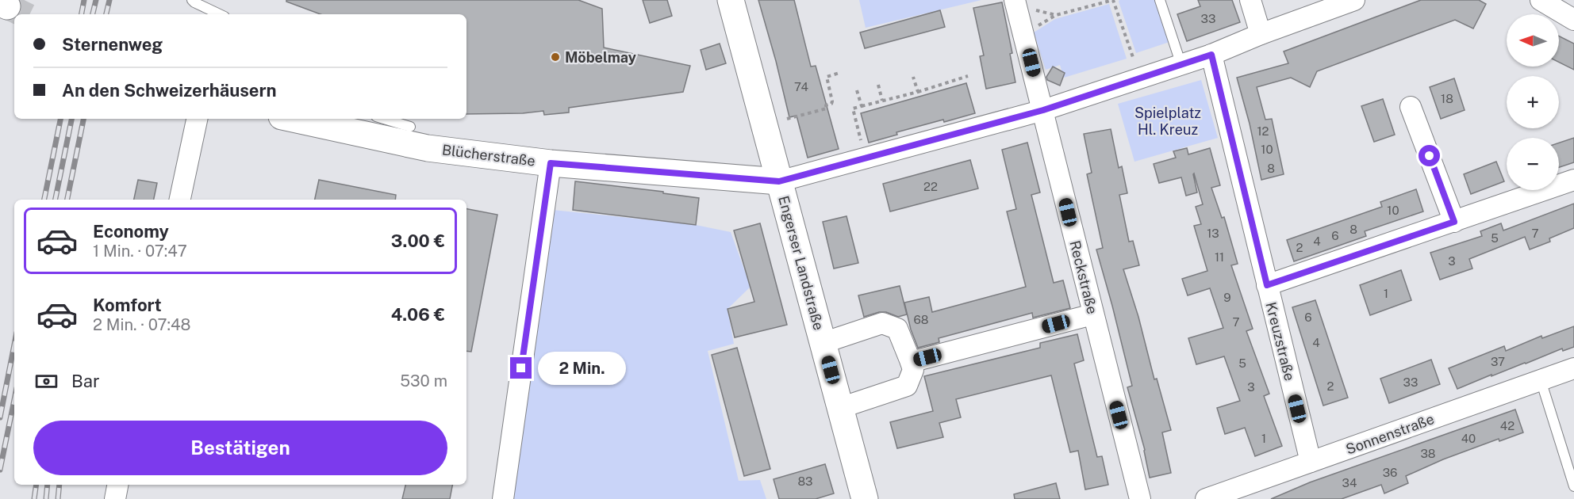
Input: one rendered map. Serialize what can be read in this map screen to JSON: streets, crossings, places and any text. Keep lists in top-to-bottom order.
{
  "streets": {
    "main road": ["Blücherstraße", "Engerser Landstraße"],
    "street": ["Reckstraße", "Kreuzstraße", "Sonnenstraße"]
  },
  "crossings": [
    ["Blücherstraße", "Engerser Landstraße"],
    ["Blücherstraße", "Reckstraße"],
    ["Blücherstraße", "Kreuzstraße"],
    ["Kreuzstraße", "Sonnenstraße"]
  ],
  "parks": ["Spielplatz Hl. Kreuz"],
  "places": ["Möbelmay"],
  "house_numbers": [
    "33",
    "74",
    "18",
    "12",
    "10",
    "8",
    "22",
    "10",
    "8",
    "13",
    "7",
    "6",
    "5",
    "4",
    "2",
    "11",
    "3",
    "1",
    "9",
    "6",
    "68",
    "7",
    "4",
    "37",
    "5",
    "33",
    "2",
    "3",
    "42",
    "1",
    "40",
    "38",
    "36",
    "83",
    "34"
  ],
  "north": "left",
  "page": {
    "map_buttons": ["+", "−"],
    "banner": ["Sternenweg", "An den Schweizerhäusern"],
    "list": [
      {
        "name": "Economy",
        "note": "1 Min. · 07:47",
        "value": "3.00 €"
      },
      {
        "name": "Komfort",
        "note": "2 Min. · 07:48",
        "value": "4.06 €"
      }
    ],
    "bubble": "2 Min.",
    "pay": ["Bar", "530 m"],
    "buttons": "Bestätigen"
  }
}
